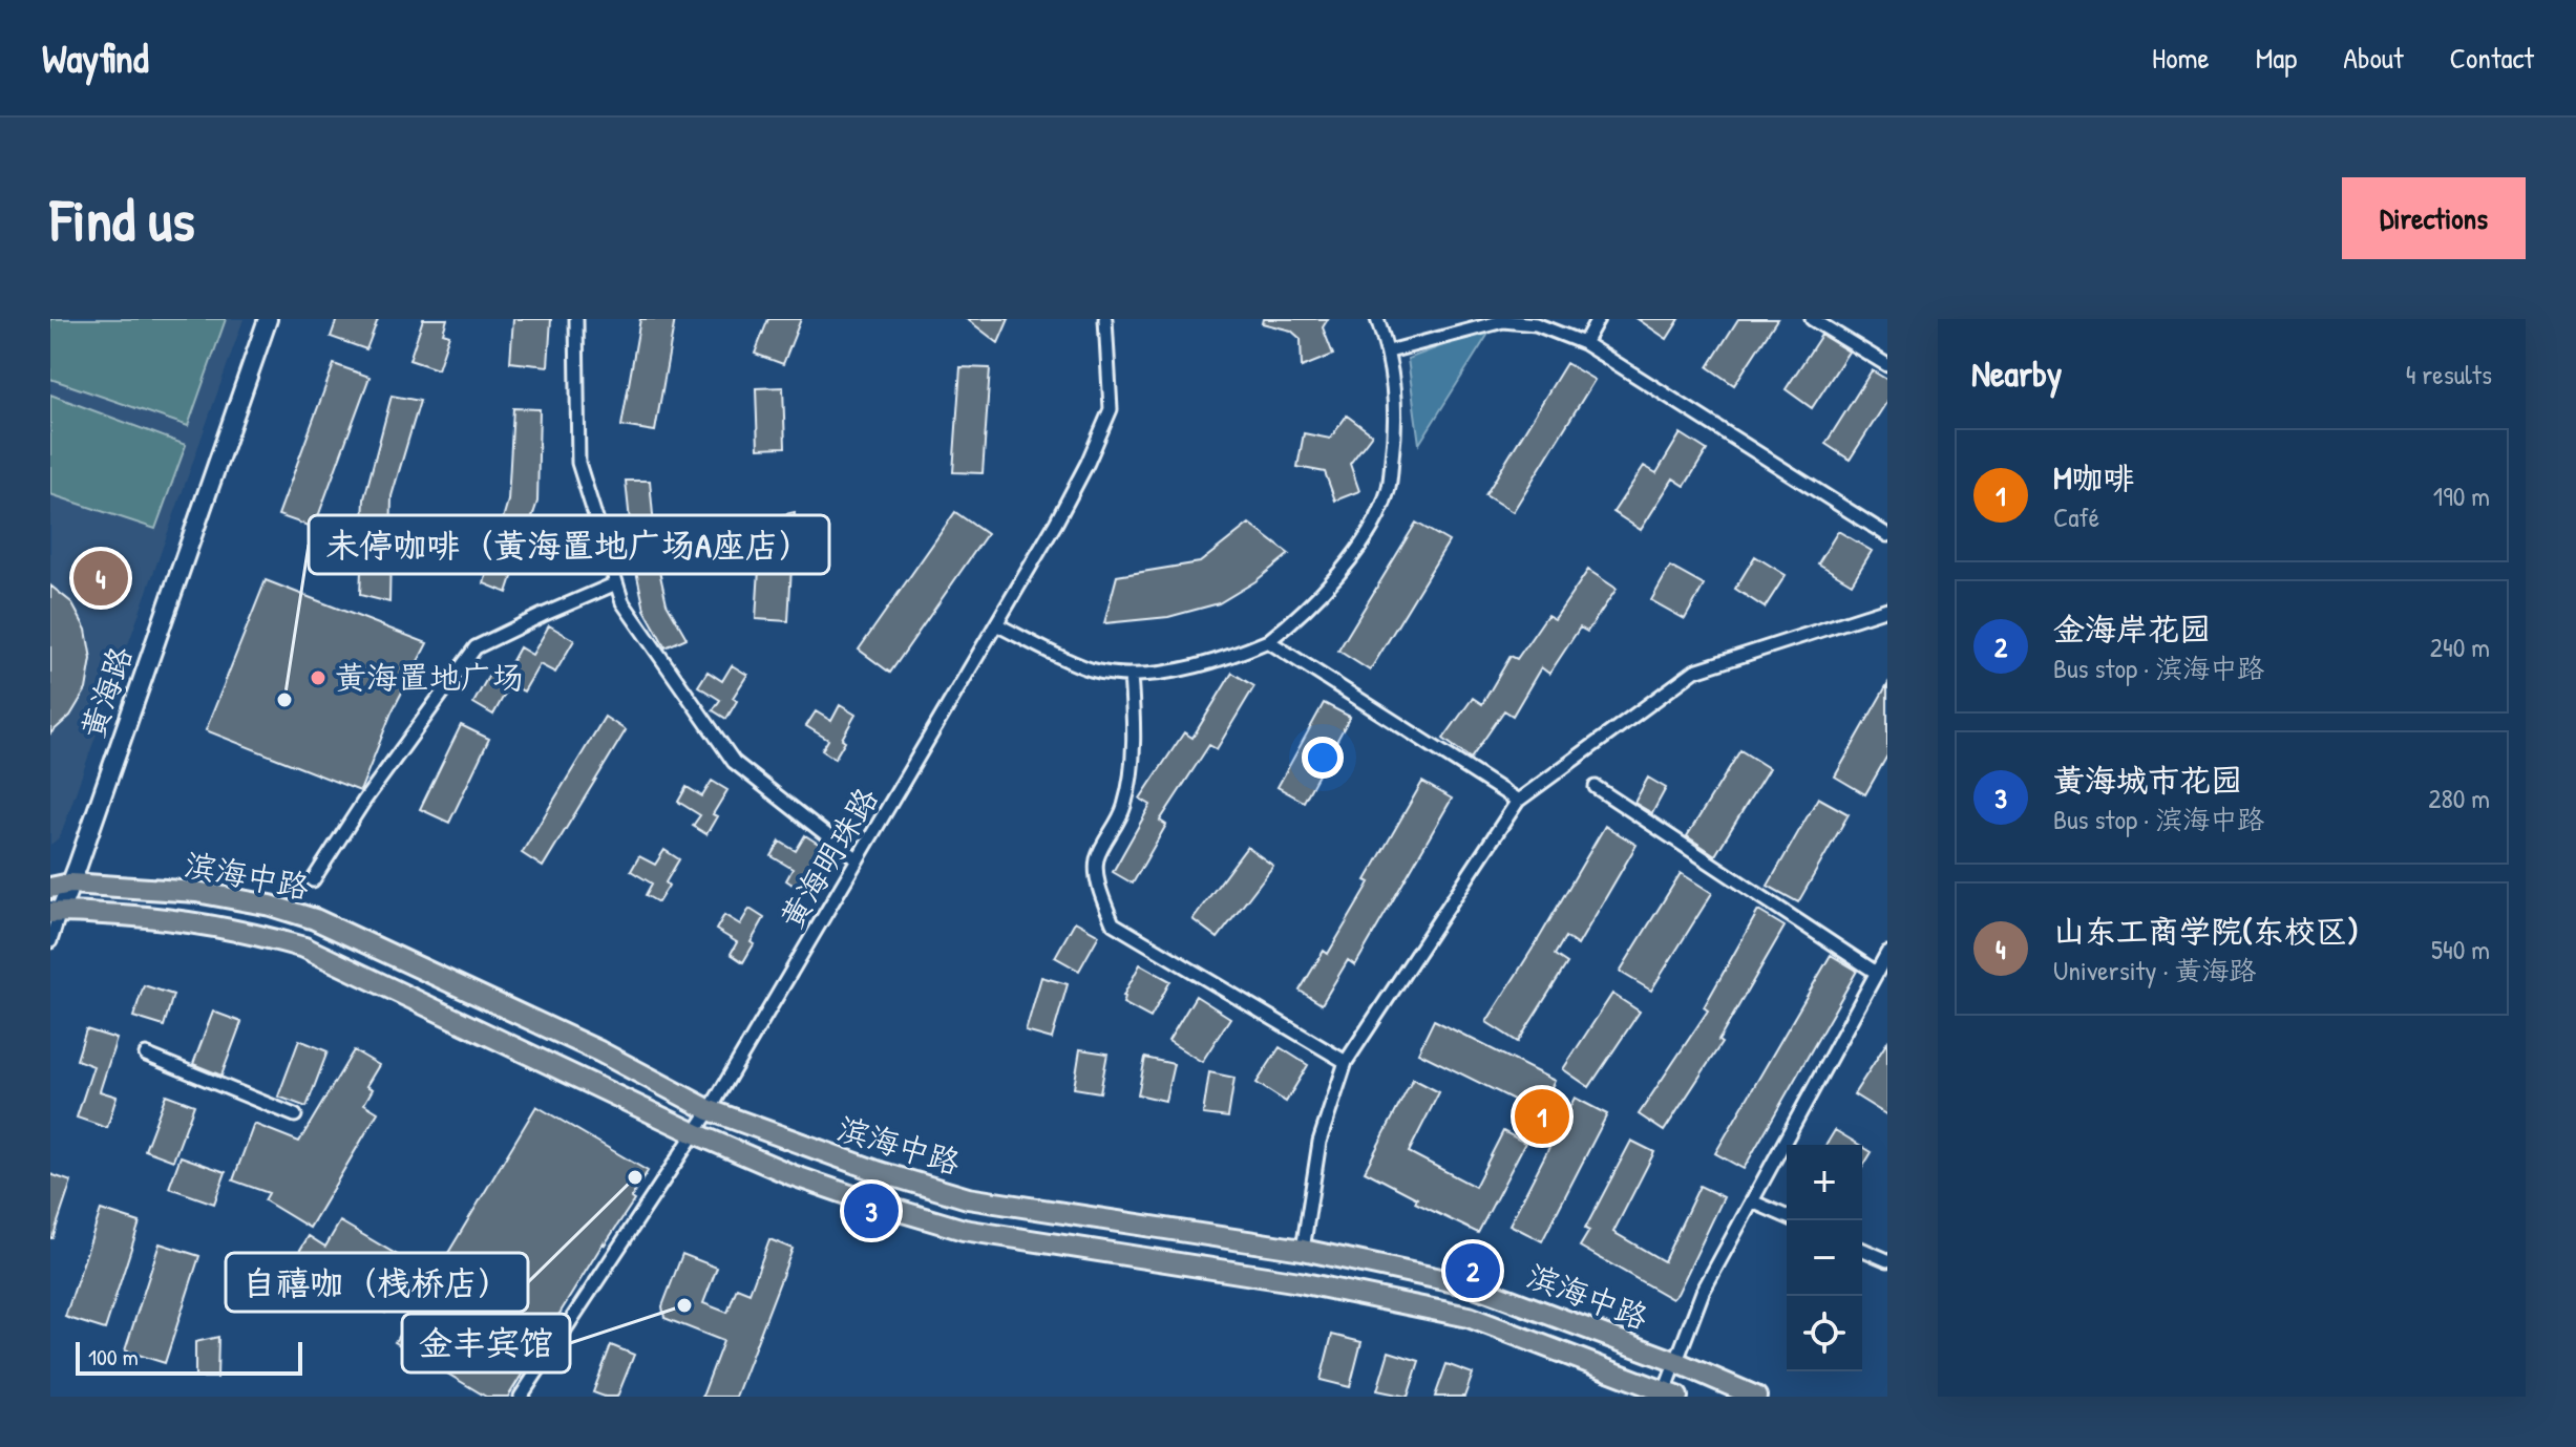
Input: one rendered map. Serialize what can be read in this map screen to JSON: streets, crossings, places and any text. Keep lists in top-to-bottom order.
{
  "streets": {
    "main road": ["黄海路", "滨海中路"],
    "street": ["黄海明珠路"]
  },
  "crossings": [
    ["黄海路", "滨海中路"],
    ["黄海明珠路", "滨海中路"]
  ],
  "places": [
    "黄海置地广场",
    "未停咖啡（黄海置地广场A座店）",
    "自禧咖（栈桥店）",
    "金丰宾馆"
  ],
  "scale_bar": "100 m",
  "page": {
    "header": "Wayfind",
    "nav": [
      "Home",
      "Map",
      "About",
      "Contact"
    ],
    "buttons": "Directions",
    "title": "Find us",
    "heading": ["Nearby", "4 results"],
    "list": [
      {
        "mark": "1",
        "name": "M咖啡",
        "note": "Café",
        "value": "190 m"
      },
      {
        "mark": "2",
        "name": "金海岸花园",
        "note": "Bus stop · 滨海中路",
        "value": "240 m"
      },
      {
        "mark": "3",
        "name": "黄海城市花园",
        "note": "Bus stop · 滨海中路",
        "value": "280 m"
      },
      {
        "mark": "4",
        "name": "山东工商学院(东校区)",
        "note": "University · 黄海路",
        "value": "540 m"
      }
    ],
    "pins": [
      "4",
      "1",
      "3",
      "2"
    ],
    "map_buttons": ["+", "−"],
    "scale": "100 m"
  }
}
